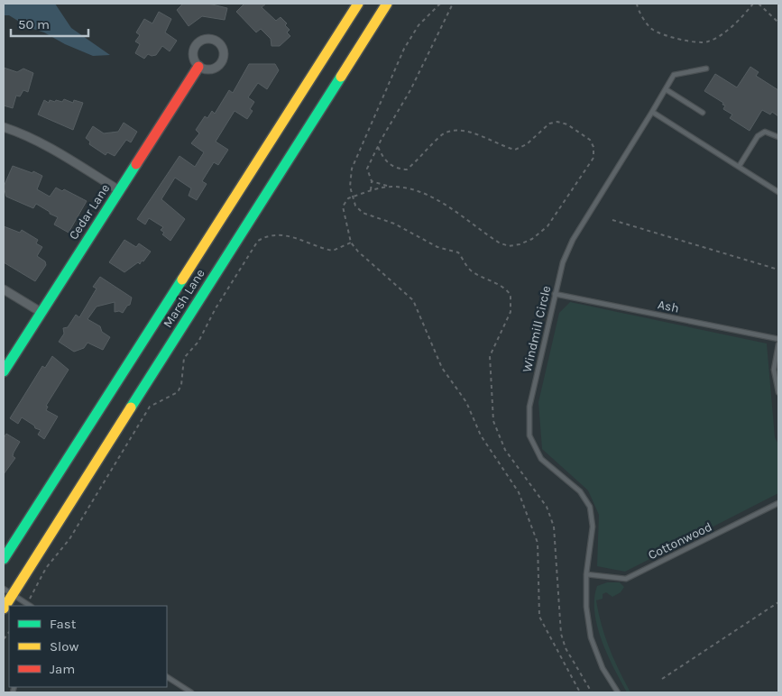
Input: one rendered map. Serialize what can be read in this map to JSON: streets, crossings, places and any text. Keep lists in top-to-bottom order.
{
  "streets": {
    "main road": ["Cedar Lane", "Marsh Lane"],
    "lane": ["Ash", "Windmill Circle", "Cottonwood"]
  },
  "crossings": [
    ["Ash", "Windmill Circle"],
    ["Windmill Circle", "Cottonwood"]
  ],
  "legend": ["Fast", "Slow", "Jam"],
  "scale_bar": "50 m"
}
